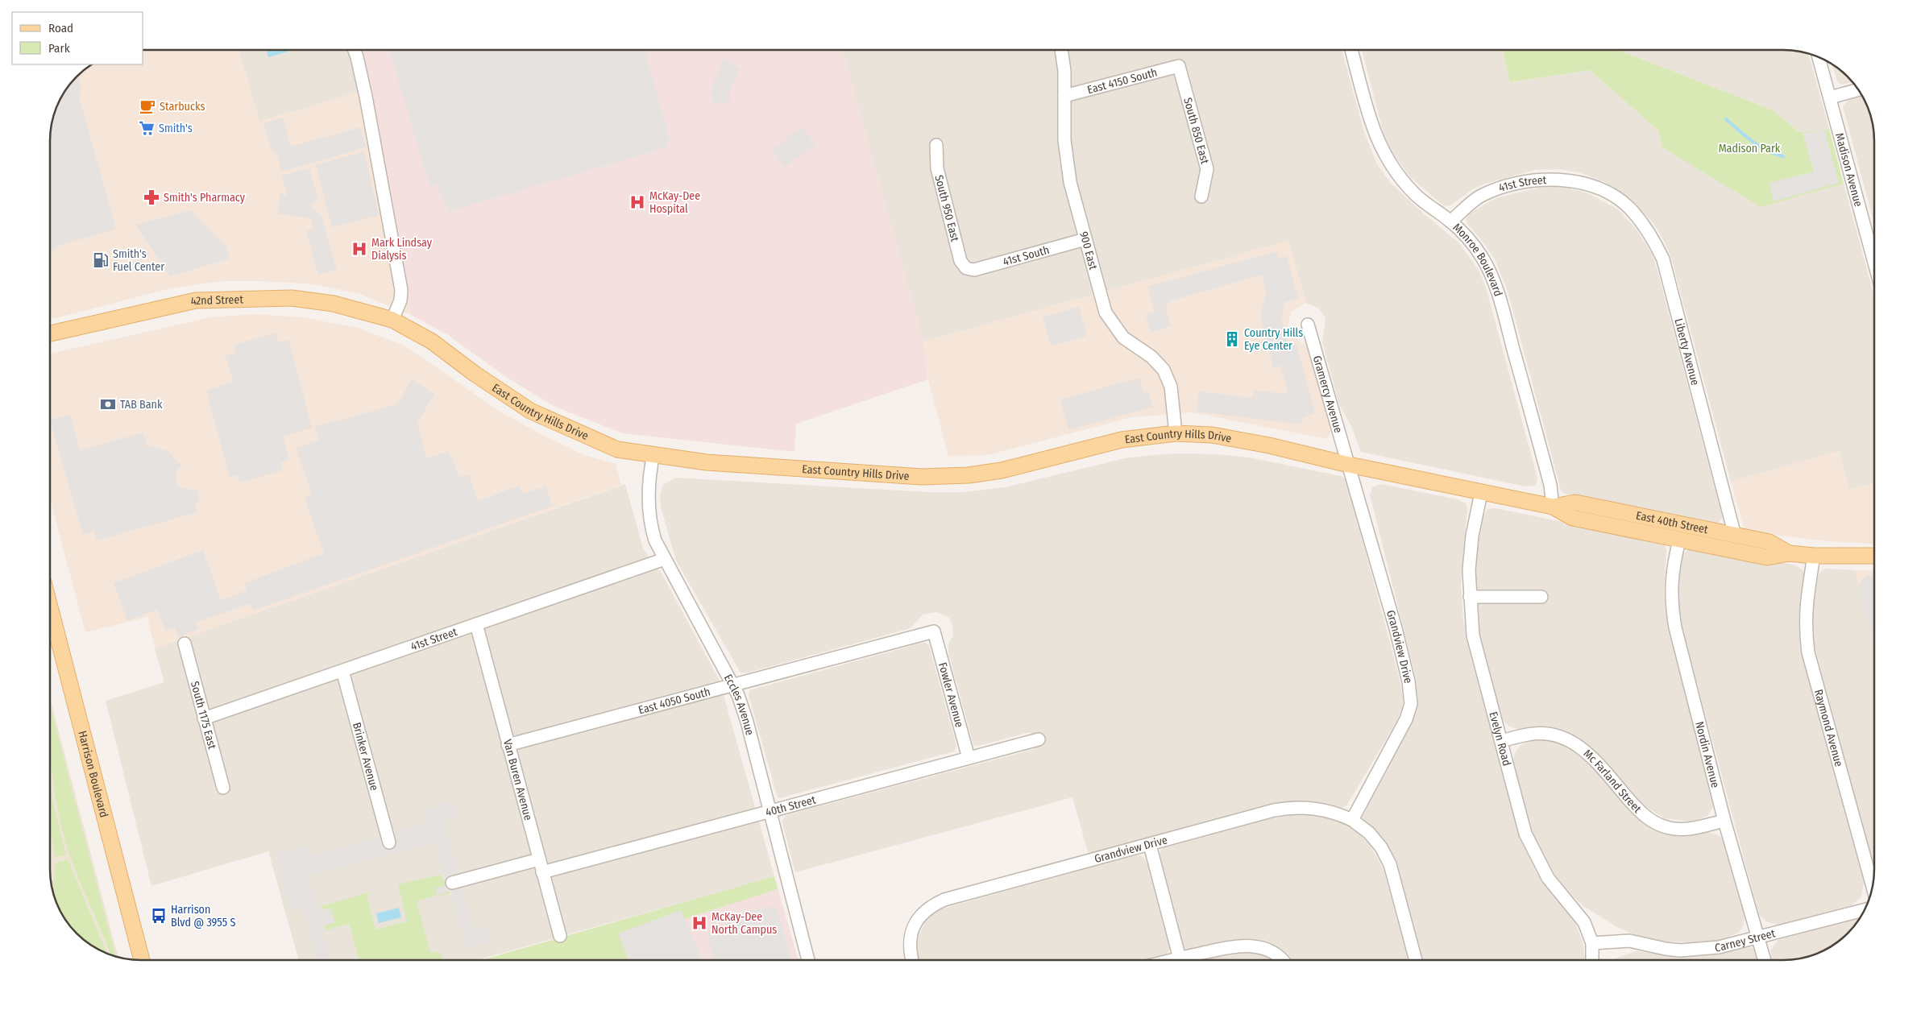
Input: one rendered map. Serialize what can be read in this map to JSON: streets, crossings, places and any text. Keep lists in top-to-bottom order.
{
  "streets": {
    "main road": [
      "42nd Street",
      "East Country Hills Drive",
      "East 40th Street",
      "Harrison Boulevard"
    ],
    "street": [
      "East 4150 South",
      "South 850 East",
      "Madison Avenue",
      "41st Street",
      "South 950 East",
      "900 East",
      "41st South",
      "Monroe Boulevard",
      "Liberty Avenue",
      "Gramercy Avenue",
      "Grandview Drive",
      "Fowler Avenue",
      "East 4050 South",
      "Eccles Avenue",
      "South 1175 East",
      "Raymond Avenue",
      "Evelyn Road",
      "Nordin Avenue",
      "Brinker Avenue",
      "Van Buren Avenue",
      "Mc Farland Street",
      "40th Street",
      "Carney Street"
    ]
  },
  "crossings": [
    ["East 4150 South", "South 850 East"],
    ["East 4150 South", "900 East"],
    ["41st Street", "Monroe Boulevard"],
    ["41st Street", "Liberty Avenue"],
    ["41st Street", "Eccles Avenue"],
    ["41st Street", "South 1175 East"],
    ["41st Street", "Brinker Avenue"],
    ["41st Street", "Van Buren Avenue"],
    ["South 950 East", "41st South"],
    ["900 East", "41st South"],
    ["900 East", "East Country Hills Drive"],
    ["Monroe Boulevard", "East 40th Street"],
    ["42nd Street", "East Country Hills Drive"],
    ["Liberty Avenue", "East 40th Street"],
    ["Gramercy Avenue", "East Country Hills Drive"],
    ["Gramercy Avenue", "East 40th Street"],
    ["Gramercy Avenue", "Grandview Drive"],
    ["East Country Hills Drive", "East 40th Street"],
    ["East Country Hills Drive", "Grandview Drive"],
    ["East Country Hills Drive", "Eccles Avenue"],
    ["East 40th Street", "Grandview Drive"],
    ["East 40th Street", "Raymond Avenue"],
    ["East 40th Street", "Evelyn Road"],
    ["East 40th Street", "Nordin Avenue"],
    ["Fowler Avenue", "East 4050 South"],
    ["Fowler Avenue", "40th Street"],
    ["East 4050 South", "Eccles Avenue"],
    ["East 4050 South", "Van Buren Avenue"],
    ["Eccles Avenue", "40th Street"],
    ["Evelyn Road", "Mc Farland Street"],
    ["Evelyn Road", "Carney Street"],
    ["Nordin Avenue", "Mc Farland Street"],
    ["Nordin Avenue", "Carney Street"],
    ["Van Buren Avenue", "40th Street"]
  ],
  "parks": ["Madison Park"],
  "places": {
    "cafe": ["Starbucks"],
    "supermarket": ["Smith's"],
    "pharmacy": ["Smith's Pharmacy"],
    "hospital": ["McKay-Dee Hospital", "Mark Lindsay Dialysis", "McKay-Dee North Campus"],
    "fuel station": ["Smith's Fuel Center"],
    "building": ["Country Hills Eye Center"],
    "bank": ["TAB Bank"],
    "bus stop": ["Harrison Blvd @ 3955 S"]
  },
  "legend": ["Road", "Park"]
}
